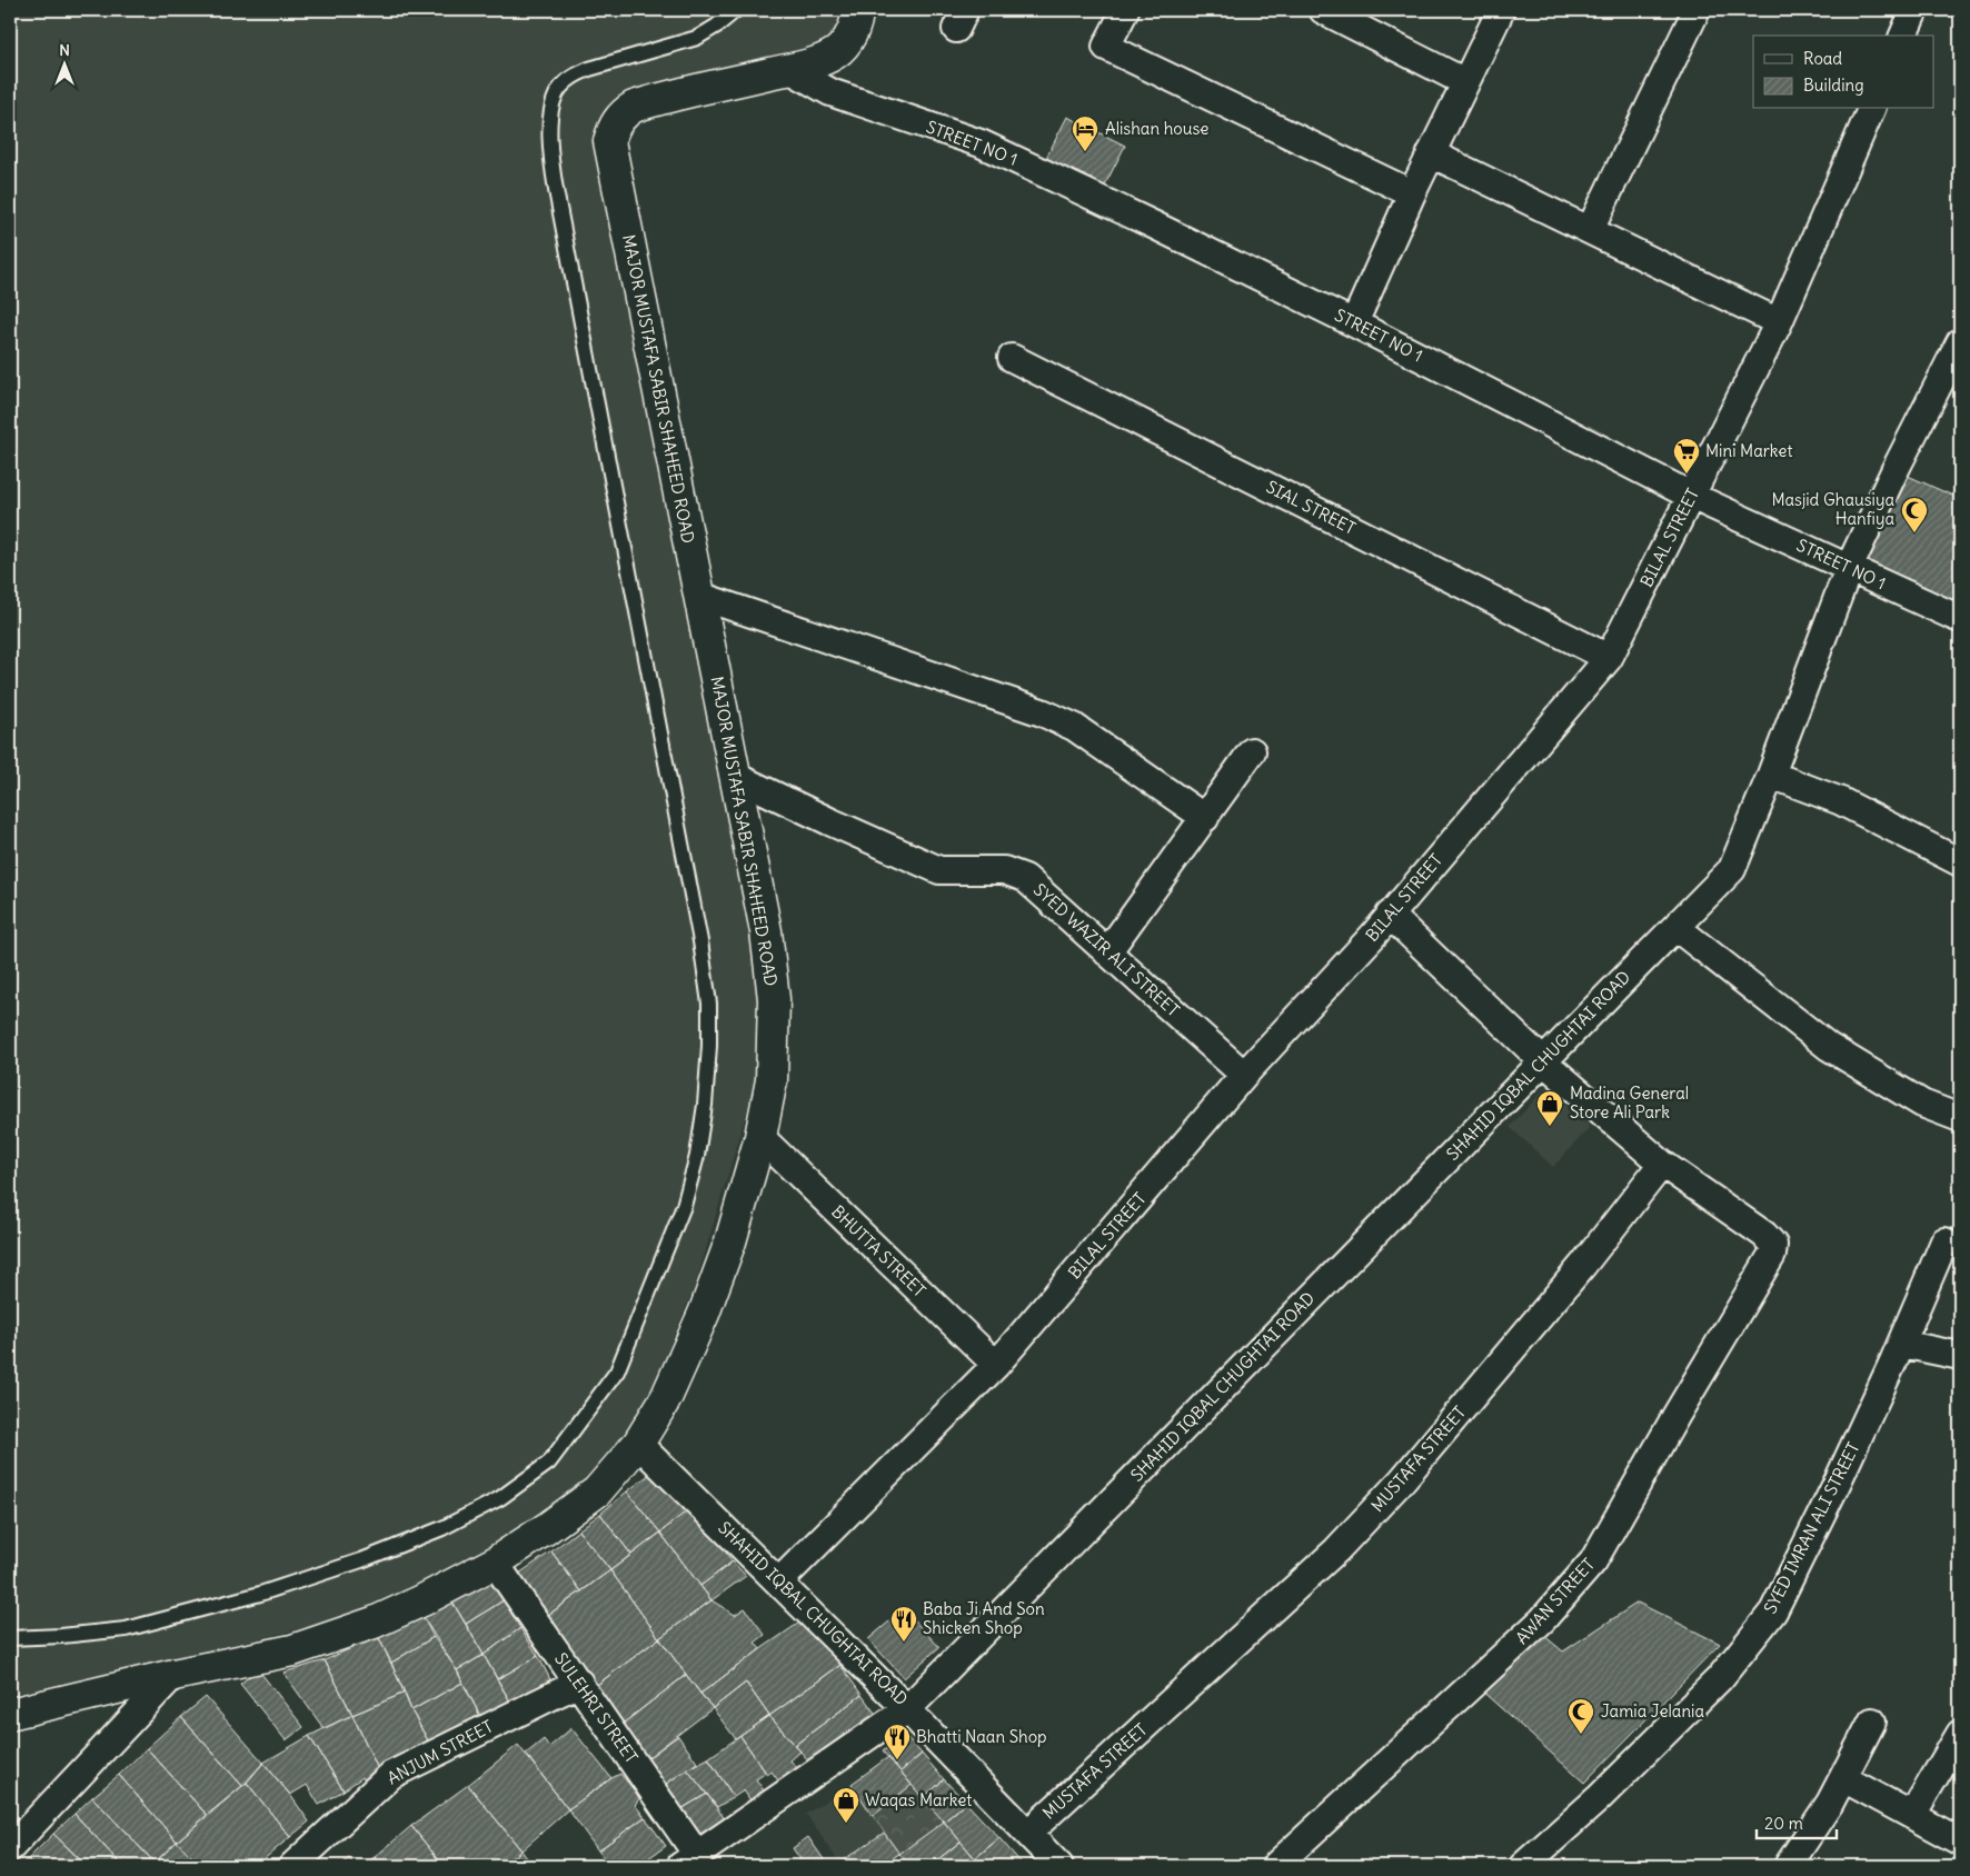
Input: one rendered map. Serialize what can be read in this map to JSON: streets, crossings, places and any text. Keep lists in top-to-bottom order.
{
  "streets": {
    "street": [
      "STREET NO 1",
      "MAJOR MUSTAFA SABIR SHAHEED ROAD",
      "SIAL STREET",
      "BILAL STREET",
      "SYED WAZIR ALI STREET",
      "SHAHID IQBAL CHUGHTAI ROAD",
      "BHUTTA STREET",
      "MUSTAFA STREET",
      "SYED IMRAN ALI STREET",
      "AWAN STREET",
      "SULEHRI STREET",
      "ANJUM STREET"
    ]
  },
  "crossings": [
    ["STREET NO 1", "MAJOR MUSTAFA SABIR SHAHEED ROAD"],
    ["STREET NO 1", "BILAL STREET"],
    ["STREET NO 1", "SHAHID IQBAL CHUGHTAI ROAD"],
    ["MAJOR MUSTAFA SABIR SHAHEED ROAD", "SYED WAZIR ALI STREET"],
    ["MAJOR MUSTAFA SABIR SHAHEED ROAD", "SHAHID IQBAL CHUGHTAI ROAD"],
    ["MAJOR MUSTAFA SABIR SHAHEED ROAD", "BHUTTA STREET"],
    ["MAJOR MUSTAFA SABIR SHAHEED ROAD", "SULEHRI STREET"],
    ["SIAL STREET", "BILAL STREET"],
    ["BILAL STREET", "SYED WAZIR ALI STREET"],
    ["BILAL STREET", "SHAHID IQBAL CHUGHTAI ROAD"],
    ["BILAL STREET", "BHUTTA STREET"],
    ["MUSTAFA STREET", "AWAN STREET"],
    ["SULEHRI STREET", "ANJUM STREET"]
  ],
  "places": {
    "hotel": ["Alishan house"],
    "supermarket": ["Mini Market"],
    "mosque": ["Masjid Ghausiya Hanfiya", "Jamia Jelania"],
    "shop": ["Madina General Store Ali Park", "Waqas Market"],
    "restaurant": ["Baba Ji And Son Shicken Shop", "Bhatti Naan Shop"]
  },
  "legend": ["Road", "Building"],
  "scale_bar": "20 m",
  "north": "top"
}
